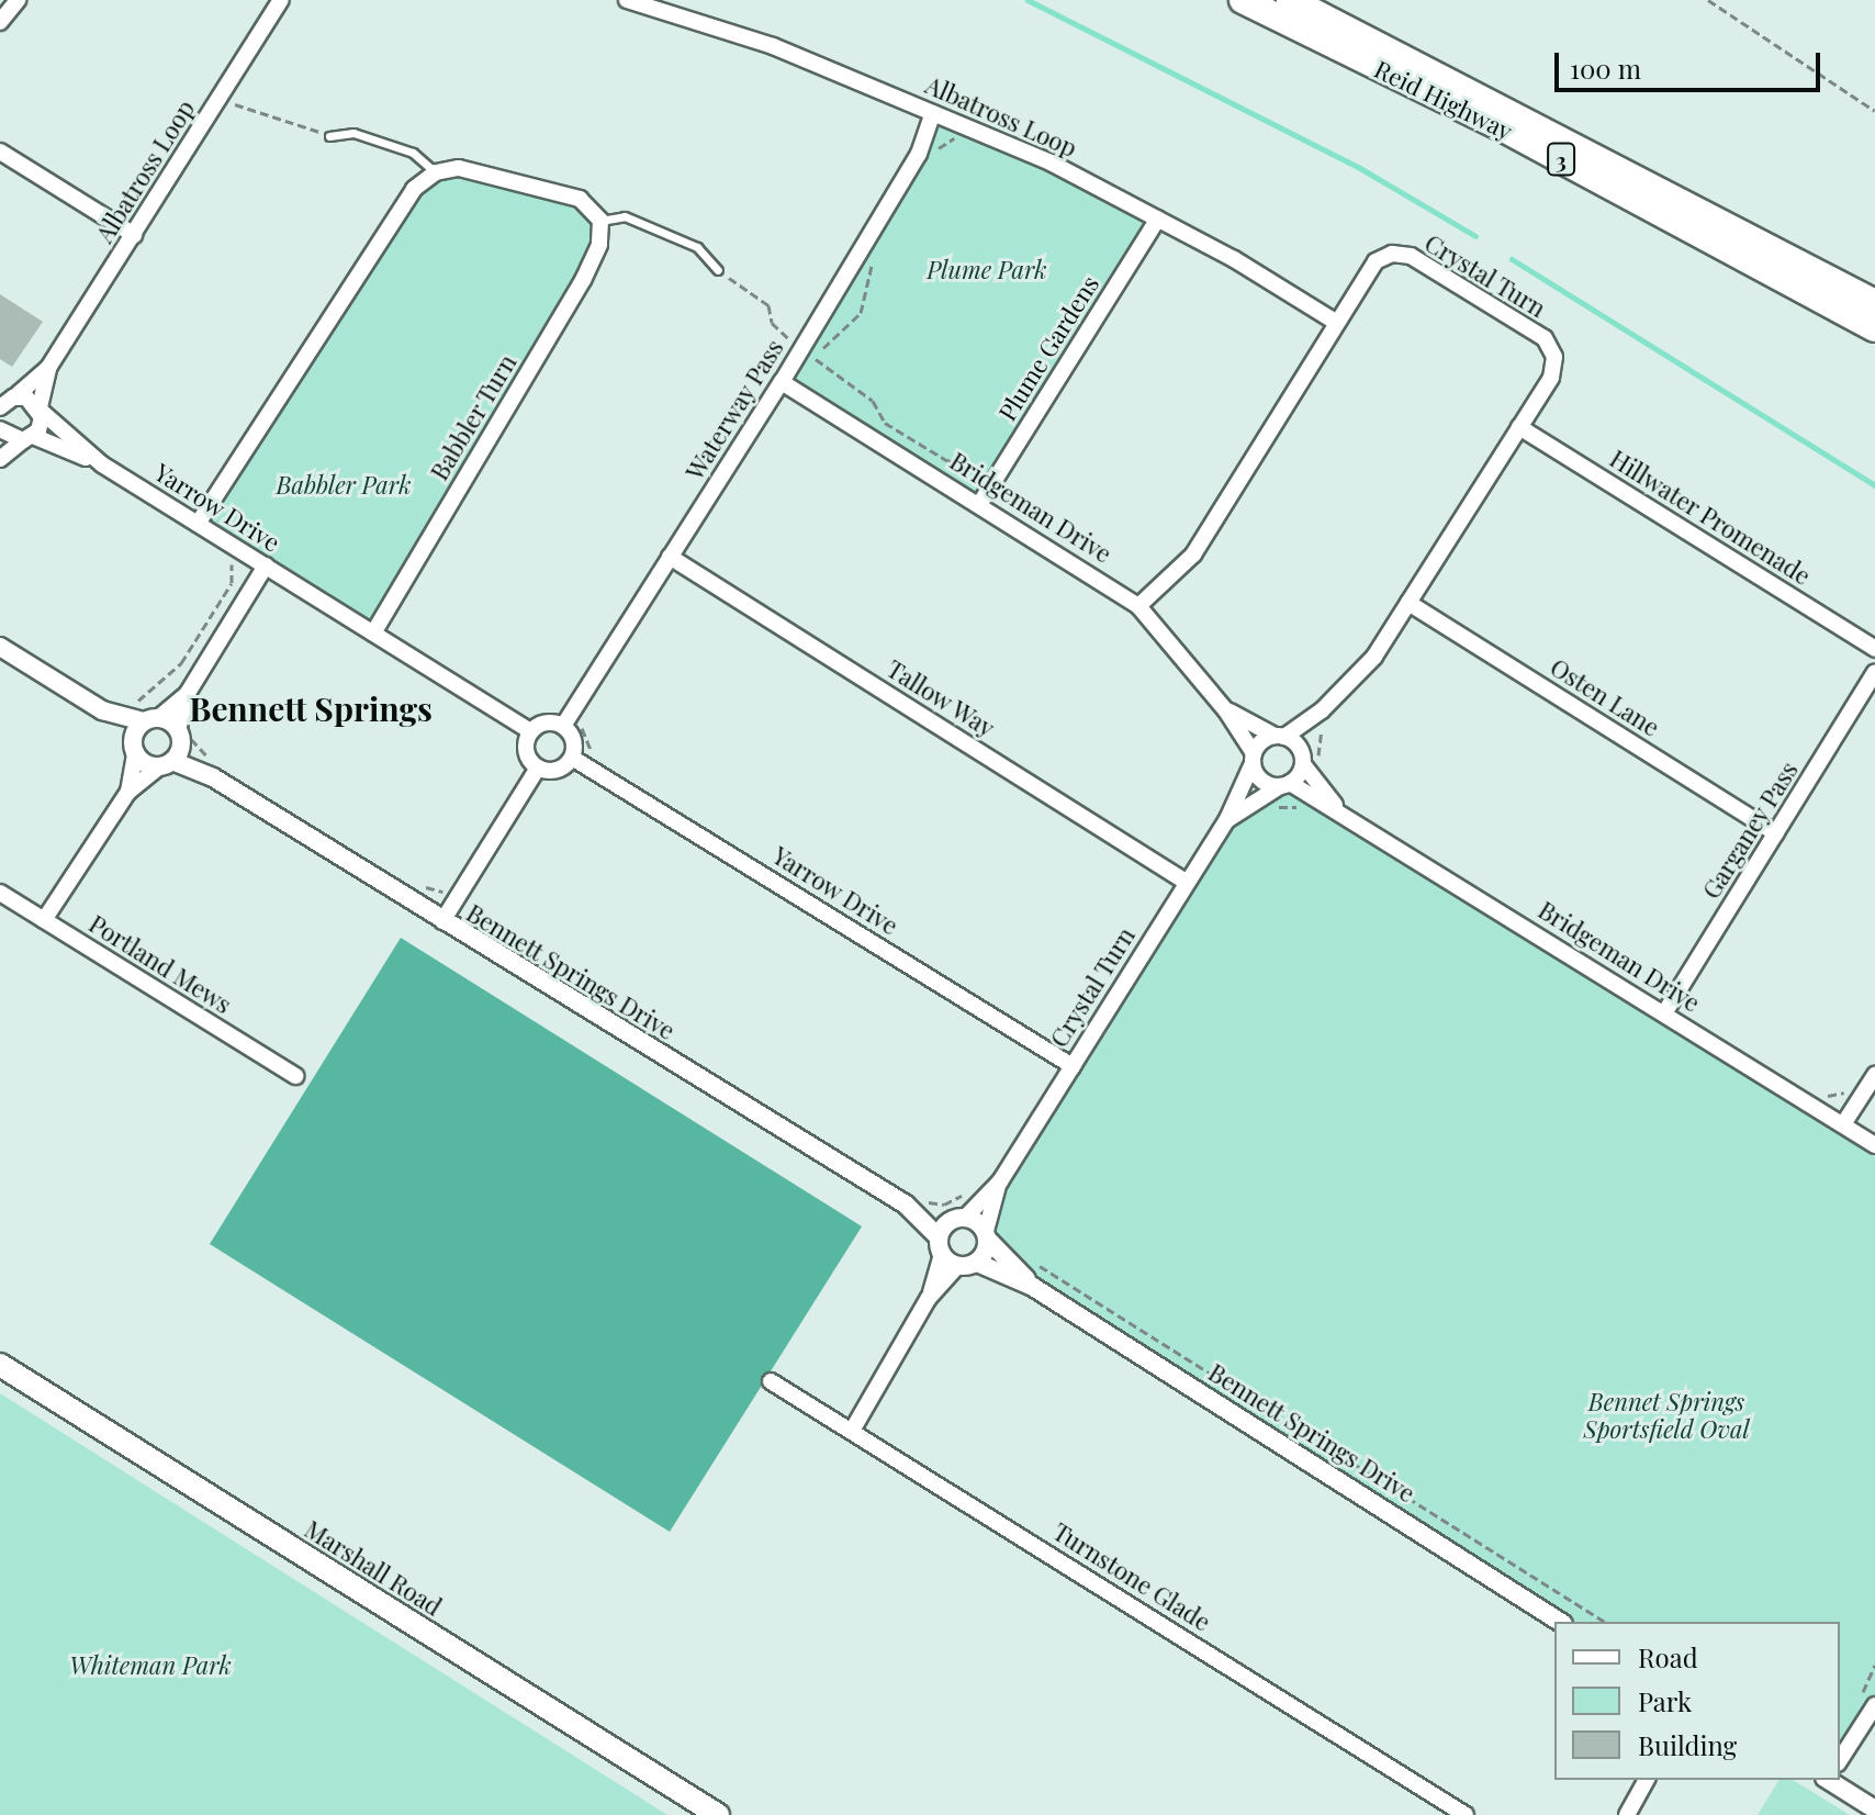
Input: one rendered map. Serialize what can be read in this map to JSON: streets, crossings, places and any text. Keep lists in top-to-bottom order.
{
  "streets": {
    "highway": ["Reid Highway", "3"],
    "main road": ["Marshall Road"],
    "street": [
      "Albatross Loop",
      "Crystal Turn",
      "Plume Gardens",
      "Waterway Pass",
      "Babbler Turn",
      "Yarrow Drive",
      "Bridgeman Drive",
      "Hillwater Promenade",
      "Osten Lane",
      "Tallow Way",
      "Garganey Pass",
      "Portland Mews",
      "Bennett Springs Drive",
      "Turnstone Glade"
    ]
  },
  "crossings": [
    ["Albatross Loop", "Crystal Turn"],
    ["Albatross Loop", "Plume Gardens"],
    ["Albatross Loop", "Waterway Pass"],
    ["Crystal Turn", "Yarrow Drive"],
    ["Crystal Turn", "Bridgeman Drive"],
    ["Crystal Turn", "Hillwater Promenade"],
    ["Crystal Turn", "Osten Lane"],
    ["Crystal Turn", "Tallow Way"],
    ["Crystal Turn", "Bennett Springs Drive"],
    ["Plume Gardens", "Bridgeman Drive"],
    ["Waterway Pass", "Yarrow Drive"],
    ["Waterway Pass", "Bridgeman Drive"],
    ["Waterway Pass", "Tallow Way"],
    ["Babbler Turn", "Yarrow Drive"],
    ["Bridgeman Drive", "Garganey Pass"],
    ["Osten Lane", "Garganey Pass"]
  ],
  "districts": ["Bennett Springs"],
  "parks": [
    "Plume Park",
    "Babbler Park",
    "Bennet Springs Sportsfield Oval",
    "Whiteman Park"
  ],
  "legend": ["Road", "Park", "Building"],
  "scale_bar": "100 m"
}
